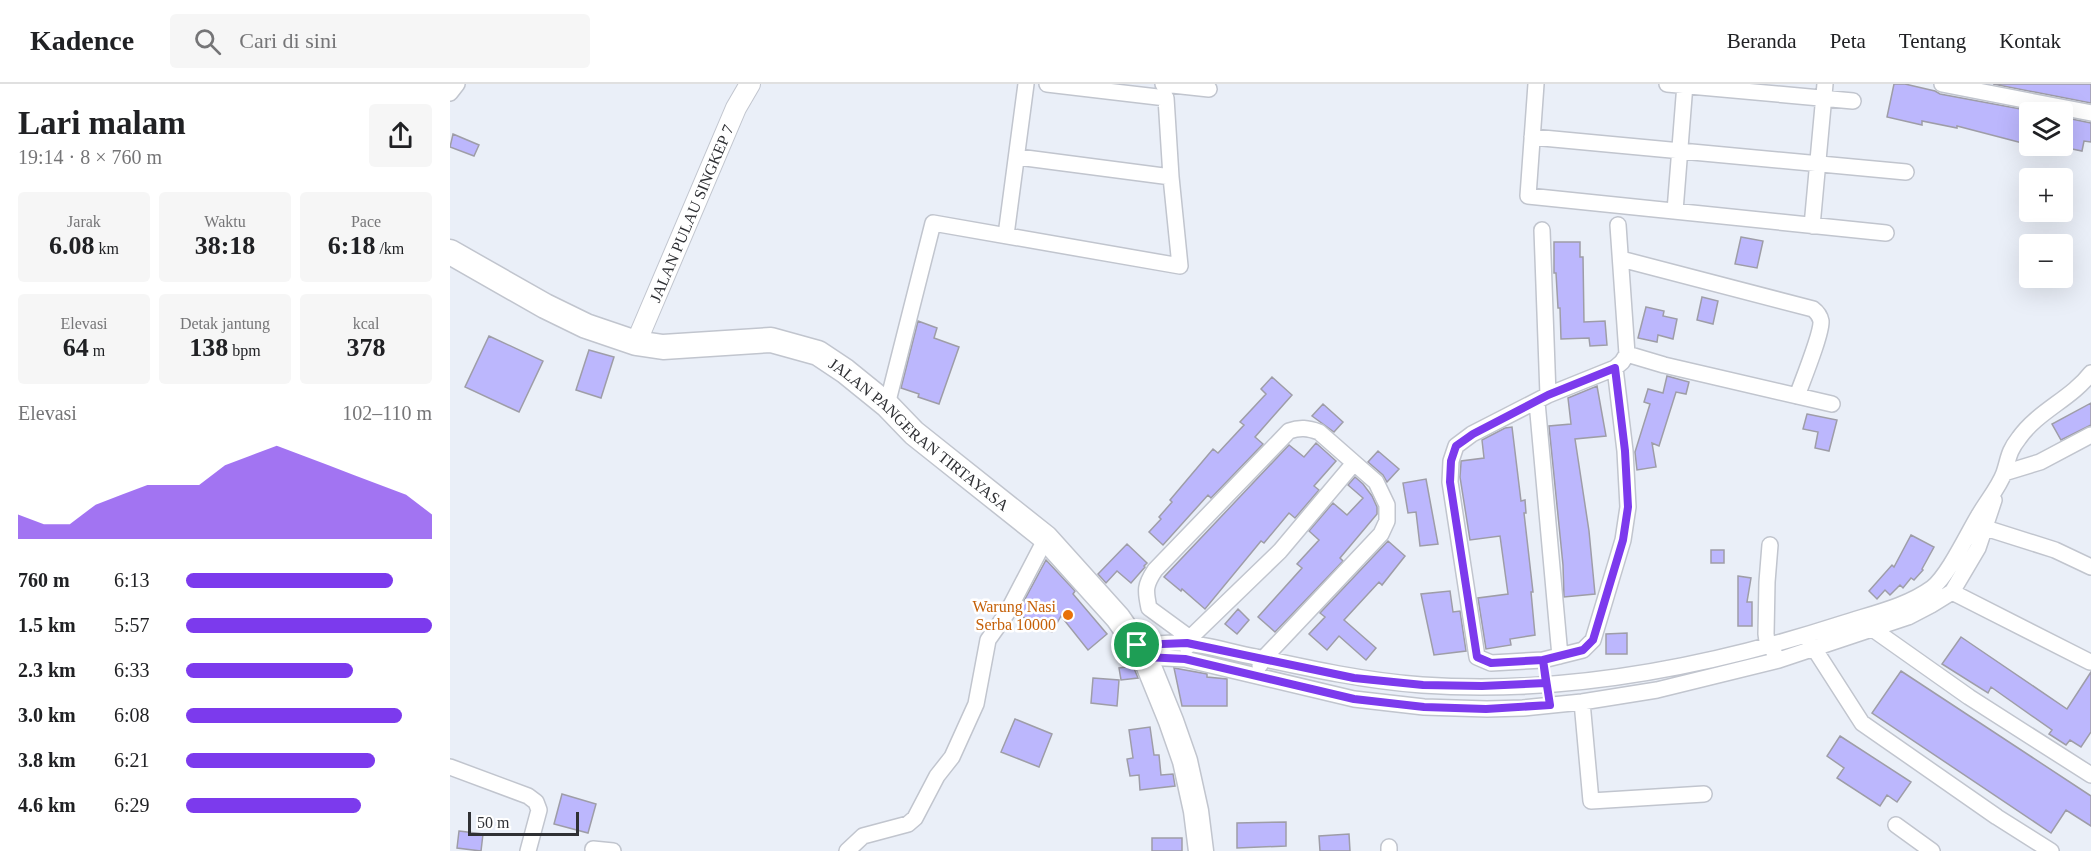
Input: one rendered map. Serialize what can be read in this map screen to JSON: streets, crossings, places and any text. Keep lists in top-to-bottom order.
{
  "streets": {
    "main road": ["JALAN PANGERAN TIRTAYASA"],
    "street": ["JALAN PULAU SINGKEP 7"]
  },
  "crossings": [
    ["JALAN PULAU SINGKEP 7", "JALAN PANGERAN TIRTAYASA"]
  ],
  "places": ["Warung Nasi Serba 10000"],
  "scale_bar": "50 m",
  "page": {
    "header": "Kadence",
    "search": "Cari di sini",
    "nav": [
      "Beranda",
      "Peta",
      "Tentang",
      "Kontak"
    ],
    "heading": ["Lari malam", "19:14 · 8 × 760 m"],
    "map_buttons": ["+", "−"],
    "stats": [
      ["Jarak", "6.08 km"],
      ["Waktu", "38:18"],
      ["Pace", "6:18 /km"],
      ["Elevasi", "64 m"],
      ["Detak jantung", "138 bpm"],
      ["kcal", "378"]
    ],
    "chart": ["Elevasi", "102–110 m"],
    "list": [
      {
        "name": "760 m",
        "note": "6:13"
      },
      {
        "name": "1.5 km",
        "note": "5:57"
      },
      {
        "name": "2.3 km",
        "note": "6:33"
      },
      {
        "name": "3.0 km",
        "note": "6:08"
      },
      {
        "name": "3.8 km",
        "note": "6:21"
      },
      {
        "name": "4.6 km",
        "note": "6:29"
      }
    ],
    "scale": "50 m"
  }
}
